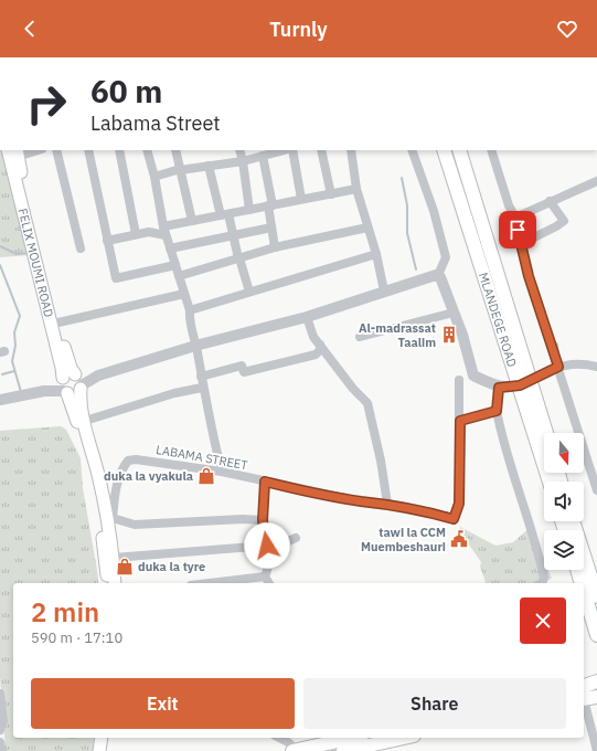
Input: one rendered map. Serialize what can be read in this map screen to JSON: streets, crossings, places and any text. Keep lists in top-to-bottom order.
{
  "streets": {
    "main road": ["FELIX MOUMI ROAD", "MLANDEGE ROAD"],
    "street": ["LABAMA STREET"]
  },
  "crossings": [
    ["FELIX MOUMI ROAD", "LABAMA STREET"]
  ],
  "places": {
    "building": ["Al-madrassat Taalim"],
    "shop": ["duka la vyakula", "duka la tyre"],
    "public building": ["tawi la CCM Muembeshauri"]
  },
  "north": "bottom",
  "page": {
    "header": "Turnly",
    "turn": ["60 m", "Labama Street"],
    "heading": ["2 min", "590 m · 17:10"],
    "buttons": ["Exit", "Share"]
  }
}
